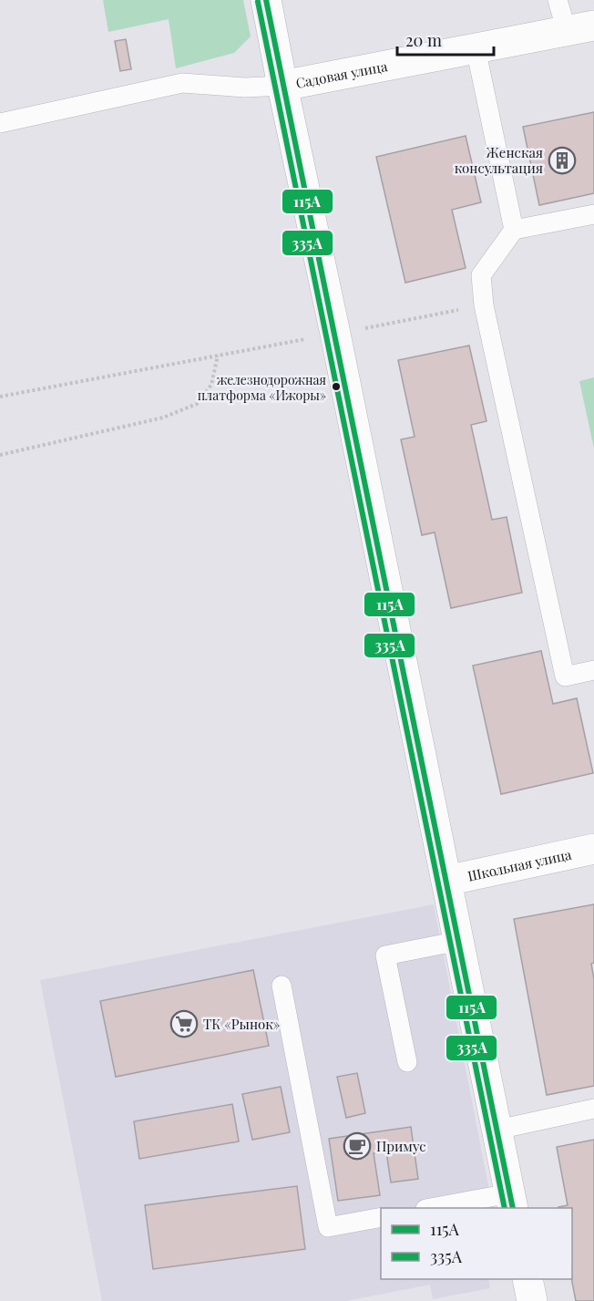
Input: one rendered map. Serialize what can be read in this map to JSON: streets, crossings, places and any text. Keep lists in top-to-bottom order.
{
  "streets": {
    "street": ["Садовая улица", "Школьная улица"]
  },
  "places": {
    "building": ["Женская консультация"],
    "other": ["железнодорожная платформа «Ижоры»"],
    "supermarket": ["ТК «Рынок»"],
    "cafe": ["Примус"]
  },
  "lines": ["transit line 115А", "transit line 335А"],
  "legend": ["115А", "335А"],
  "scale_bar": "20 m"
}
